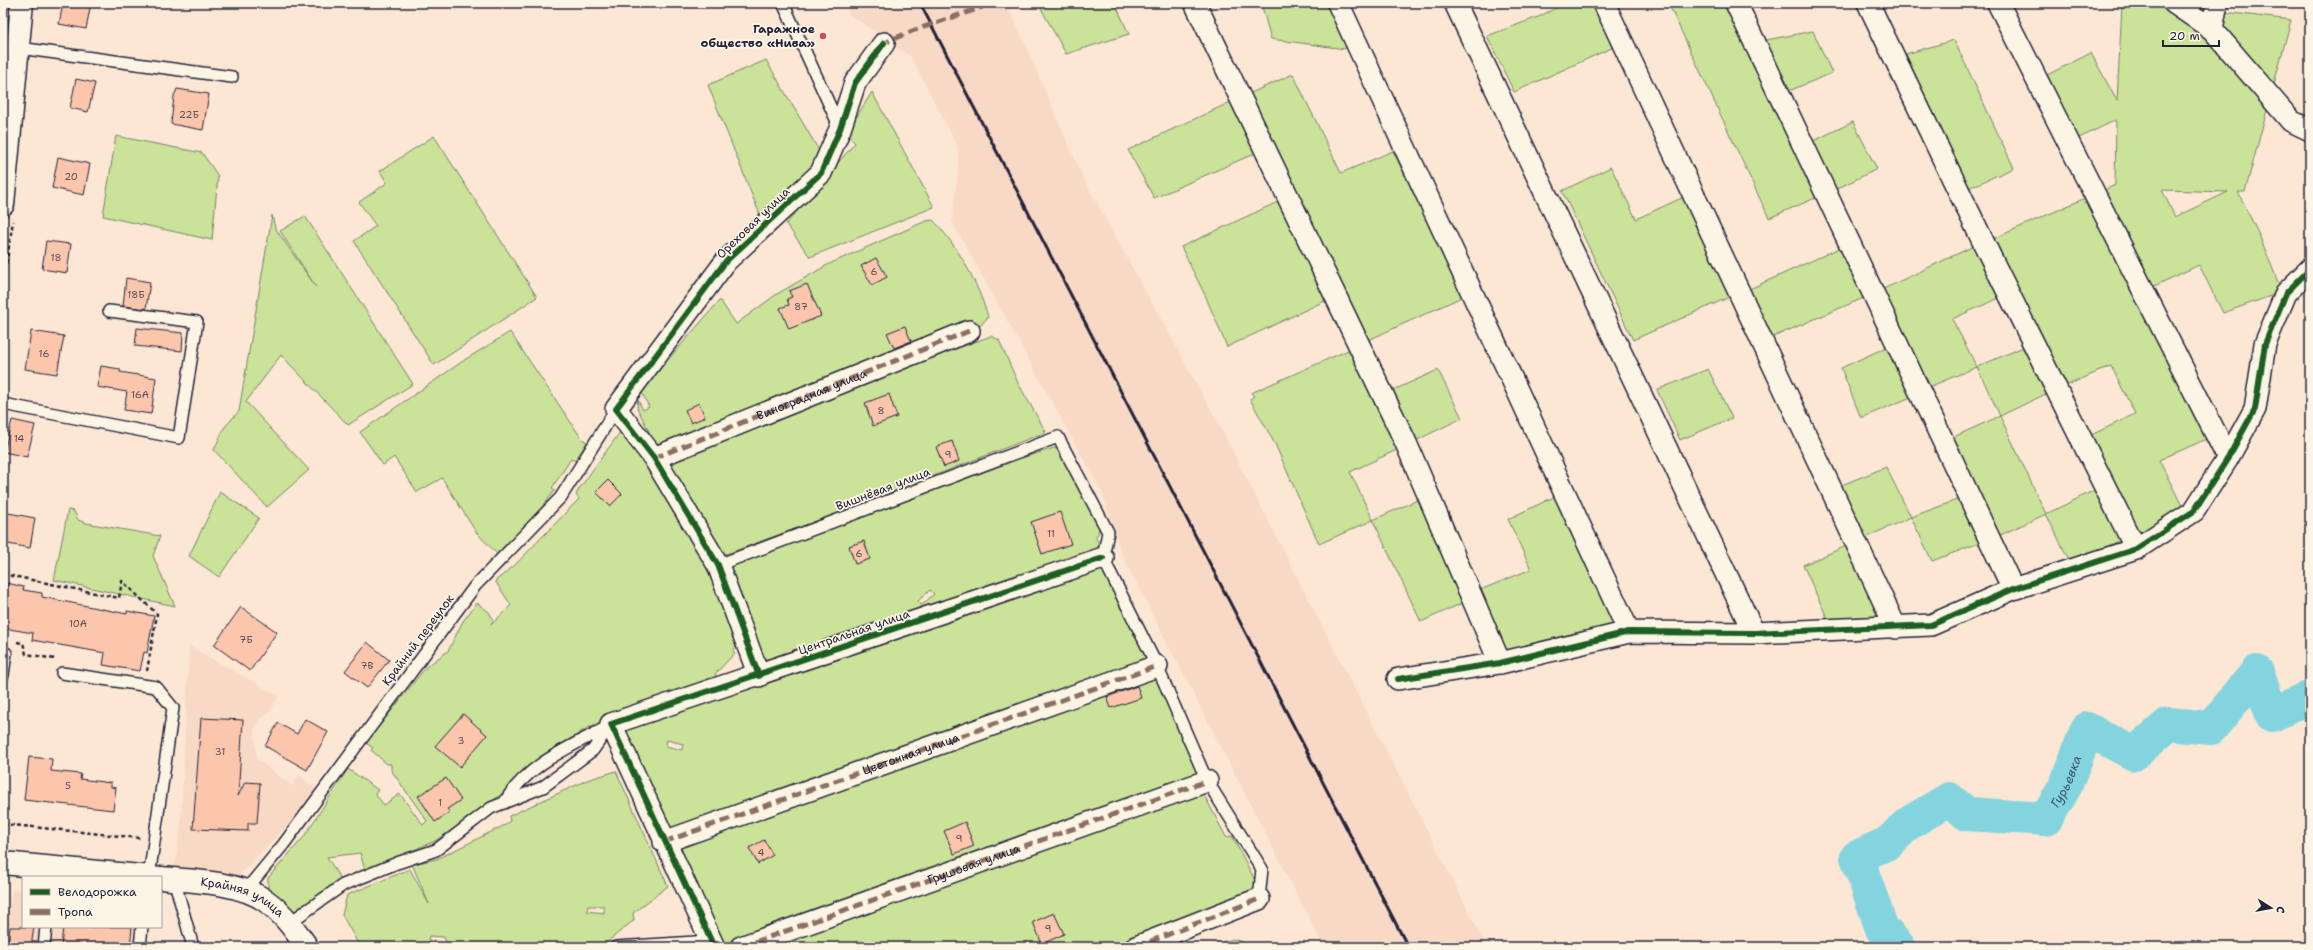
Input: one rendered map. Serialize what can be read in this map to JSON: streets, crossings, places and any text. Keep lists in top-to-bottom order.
{
  "streets": {
    "main road": ["Крайняя улица"],
    "street": [
      "Ореховая улица",
      "Виноградная улица",
      "Центральная улица",
      "Цветочная улица",
      "Грушовая улица"
    ],
    "lane": ["Вишнёвая улица", "Крайний переулок"]
  },
  "crossings": [
    ["Ореховая улица", "Крайний переулок"],
    ["Вишнёвая улица", "Центральная улица"],
    ["Крайний переулок", "Крайняя улица"]
  ],
  "water": ["Гурьевка"],
  "places": ["Гаражное общество «Нива»"],
  "house_numbers": [
    "22Б",
    "20",
    "18",
    "6",
    "18Б",
    "87",
    "16",
    "16А",
    "8",
    "14",
    "9",
    "11",
    "6",
    "10А",
    "7Б",
    "7В",
    "3",
    "31",
    "5",
    "1",
    "9",
    "4",
    "9"
  ],
  "legend": ["Велодорожка", "Тропа"],
  "scale_bar": "20 m",
  "north": "right"
}
